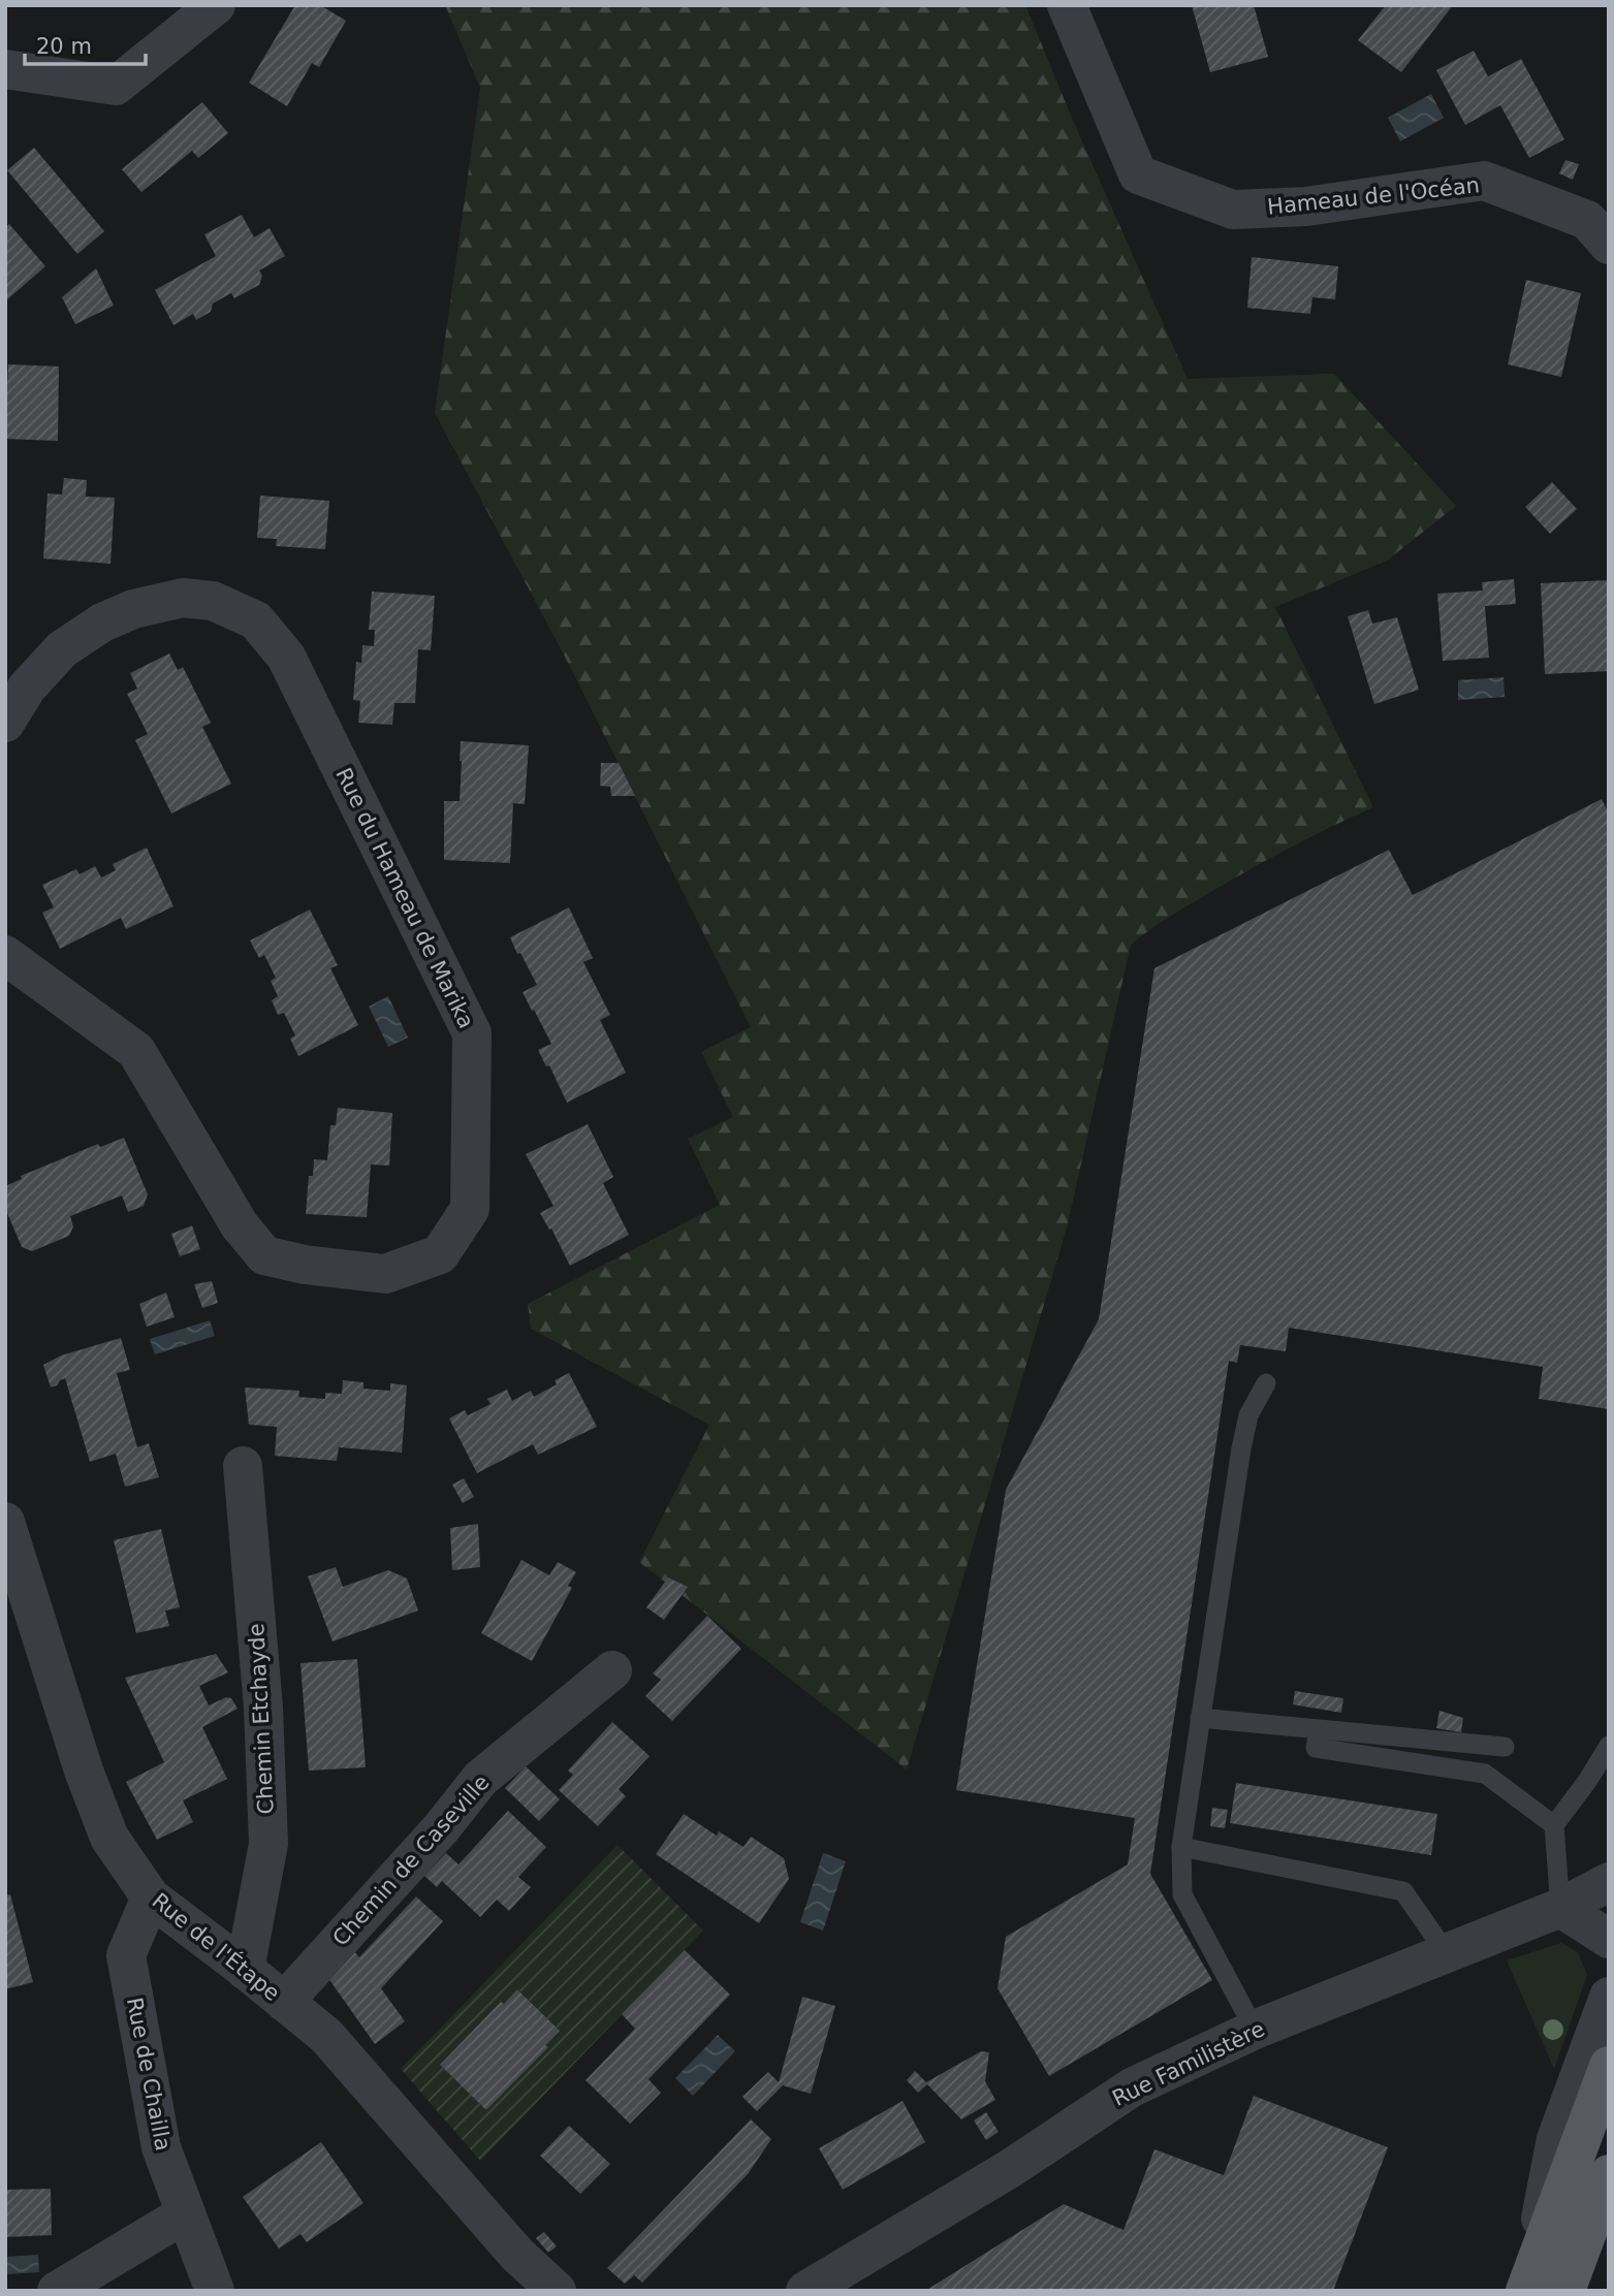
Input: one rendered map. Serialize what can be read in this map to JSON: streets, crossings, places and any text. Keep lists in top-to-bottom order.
{
  "streets": {
    "street": [
      "Hameau de l'Océan",
      "Rue du Hameau de Marika",
      "Chemin Etchayde",
      "Chemin de Caseville",
      "Rue de l'Étape",
      "Rue Familistère",
      "Rue de Chailla"
    ]
  },
  "crossings": [
    ["Chemin Etchayde", "Rue de l'Étape"],
    ["Chemin de Caseville", "Rue de l'Étape"],
    ["Rue de l'Étape", "Rue de Chailla"]
  ],
  "scale_bar": "20 m"
}
